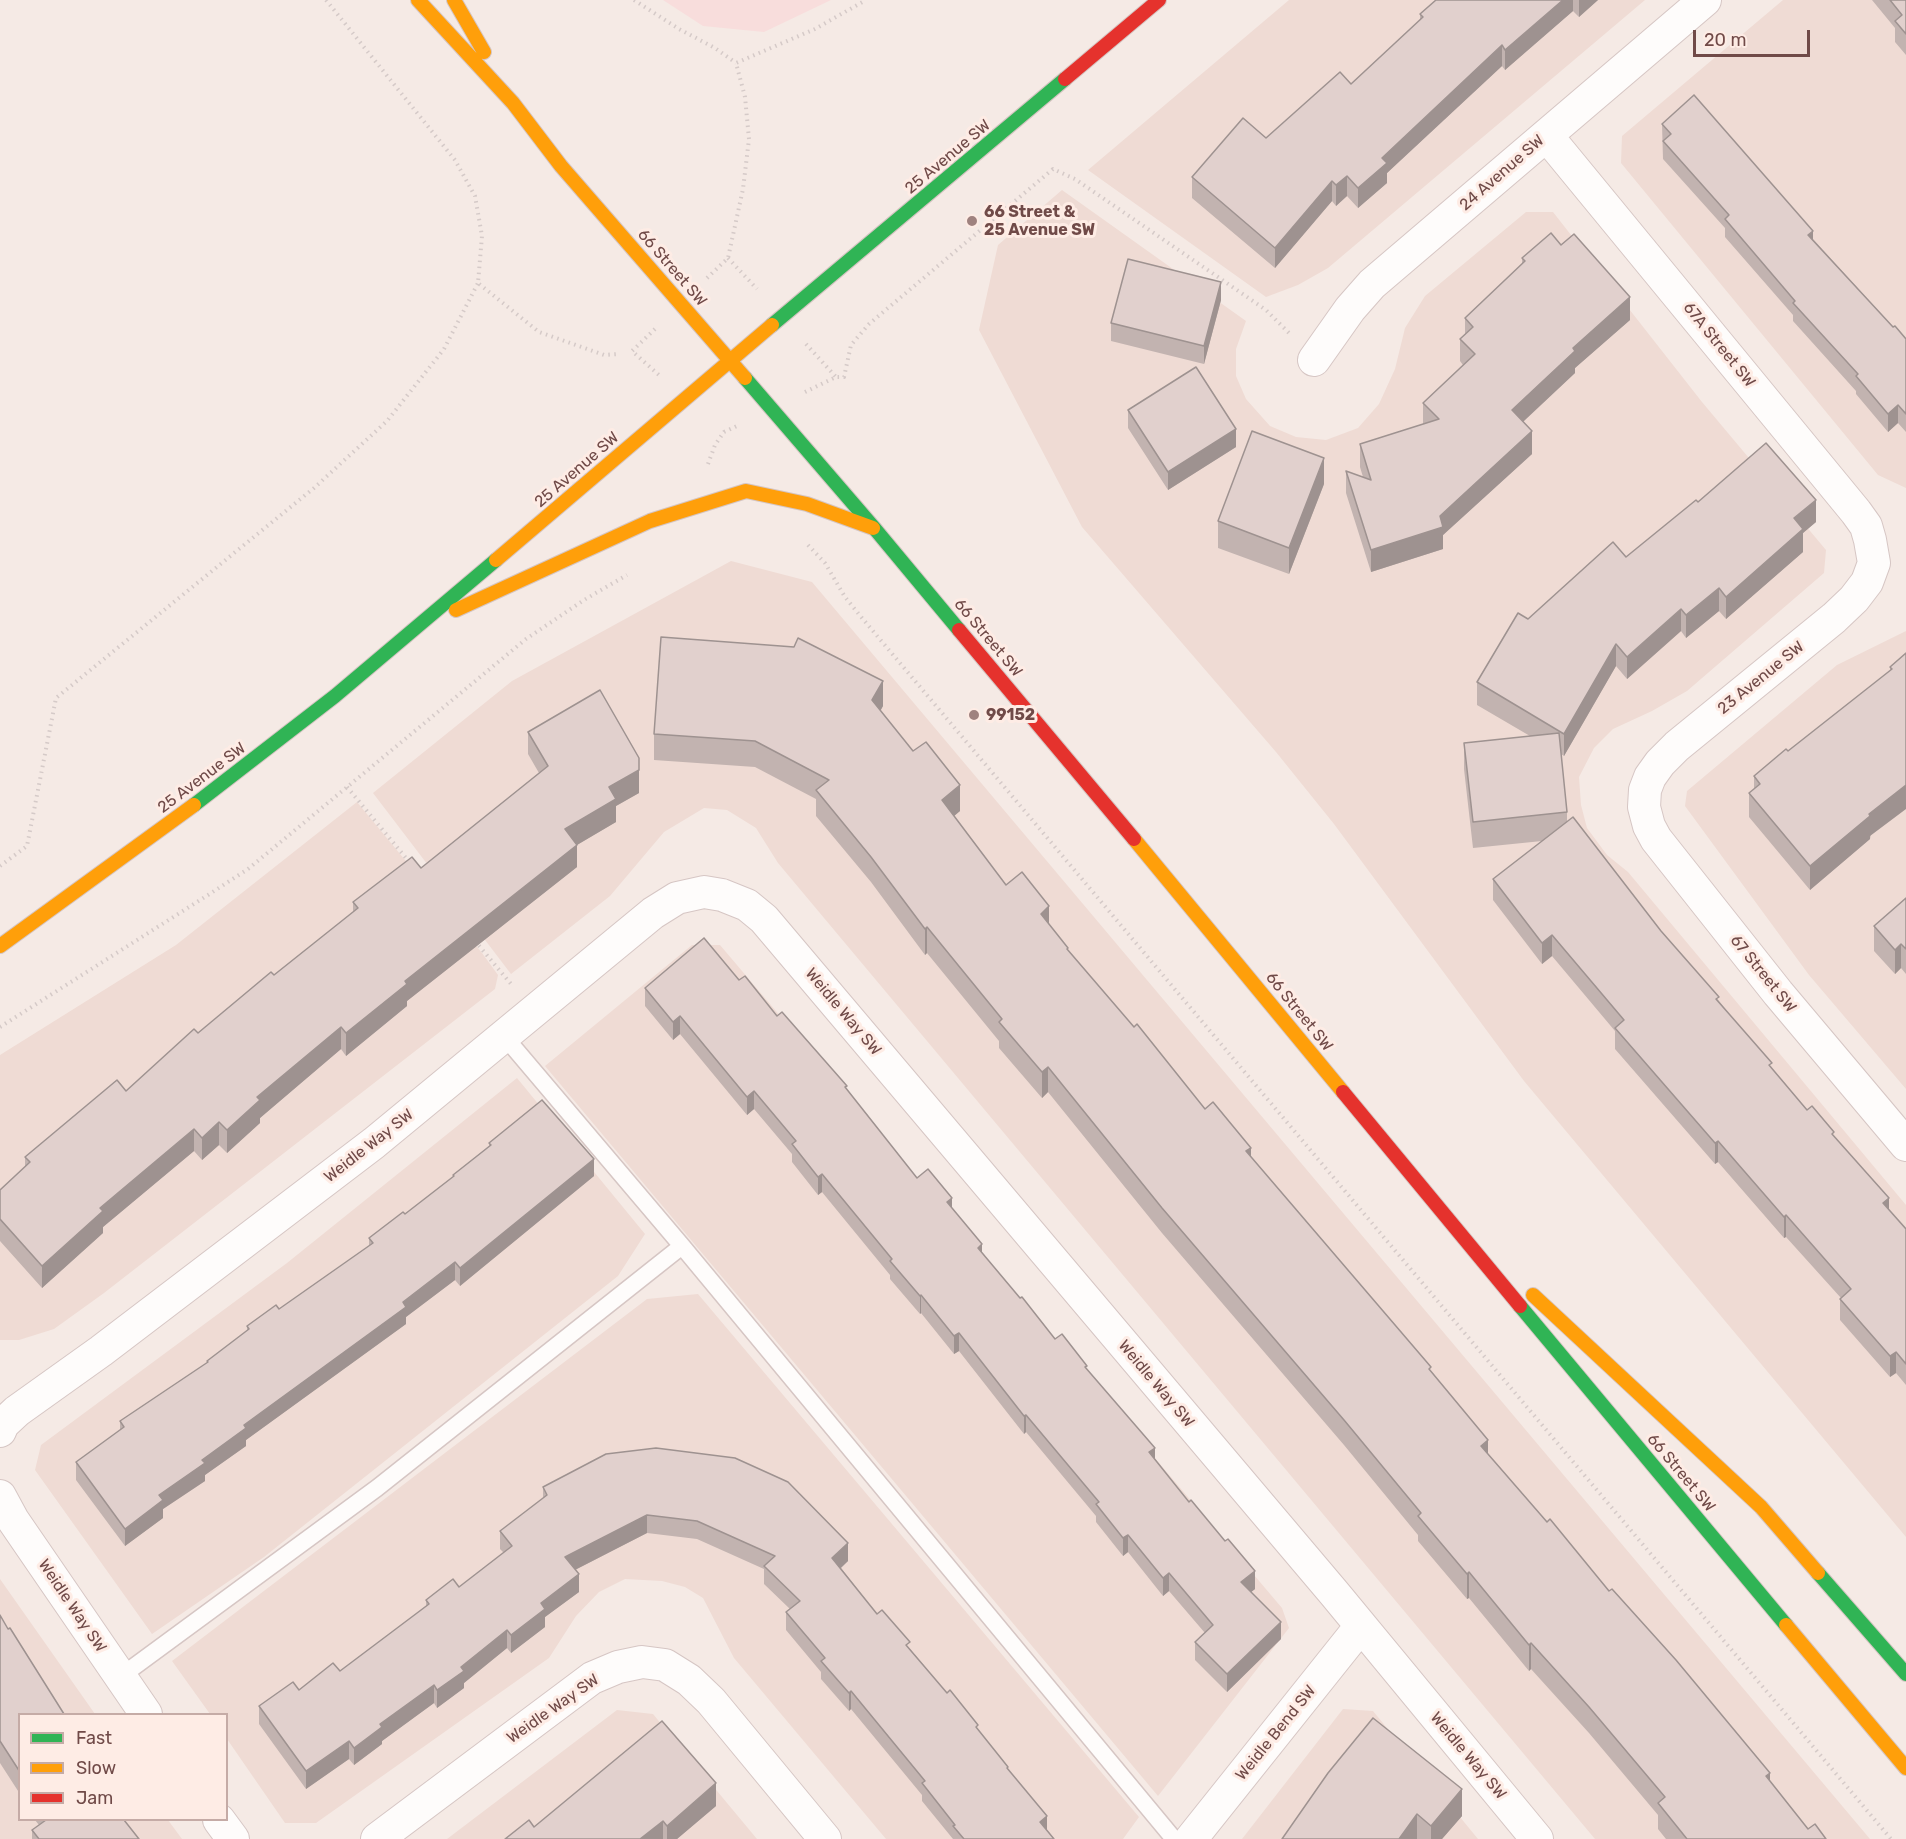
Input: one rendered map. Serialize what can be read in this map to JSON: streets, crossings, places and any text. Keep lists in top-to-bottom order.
{
  "streets": {
    "main road": ["25 Avenue SW", "66 Street SW"],
    "street": [
      "24 Avenue SW",
      "67A Street SW",
      "23 Avenue SW",
      "67 Street SW",
      "Weidle Way SW",
      "Weidle Bend SW"
    ]
  },
  "crossings": [
    ["25 Avenue SW", "66 Street SW"],
    ["24 Avenue SW", "67A Street SW"],
    ["67A Street SW", "23 Avenue SW"],
    ["23 Avenue SW", "67 Street SW"],
    ["Weidle Way SW", "Weidle Bend SW"]
  ],
  "places": ["66 Street & 25 Avenue SW", "99152"],
  "legend": ["Fast", "Slow", "Jam"],
  "scale_bar": "20 m"
}
